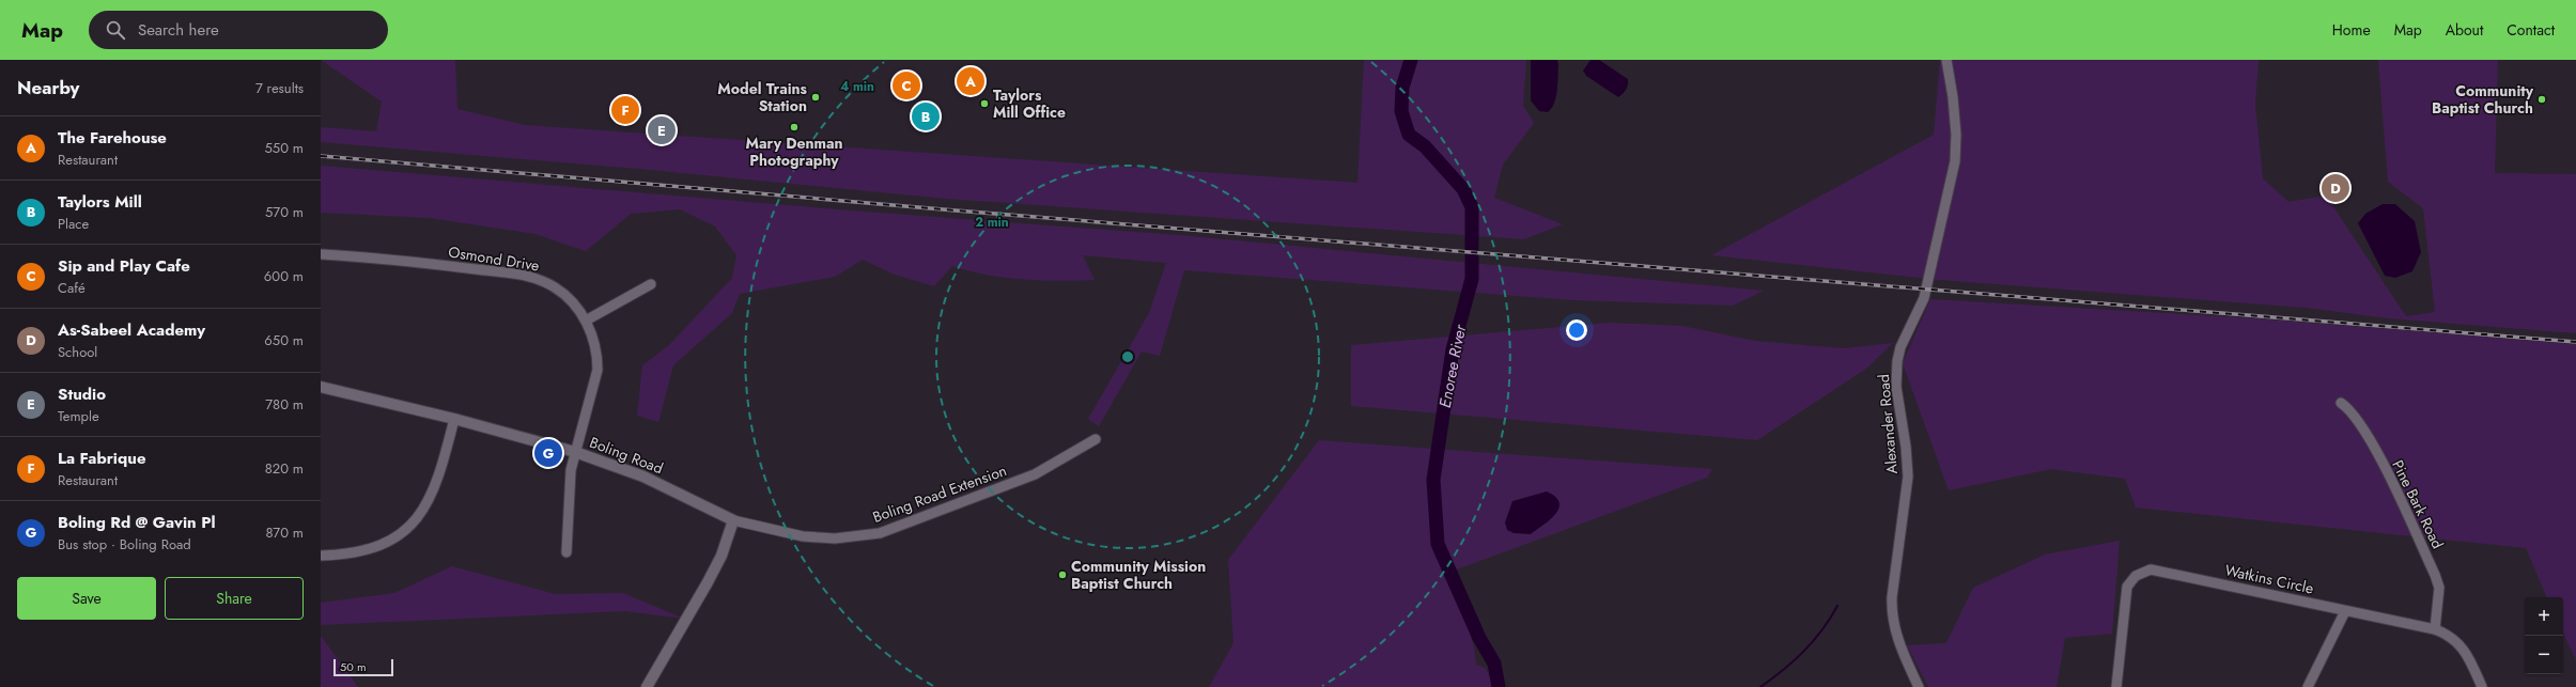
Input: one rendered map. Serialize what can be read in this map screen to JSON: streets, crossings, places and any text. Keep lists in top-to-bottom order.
{
  "streets": {
    "street": [
      "Osmond Drive",
      "Alexander Road",
      "Boling Road",
      "Boling Road Extension",
      "Pine Bark Road",
      "Watkins Circle"
    ]
  },
  "crossings": [
    ["Osmond Drive", "Boling Road"],
    ["Boling Road", "Boling Road Extension"],
    ["Pine Bark Road", "Watkins Circle"]
  ],
  "water": ["Enoree River"],
  "places": [
    "Model Trains Station",
    "Community Baptist Church",
    "Taylors Mill Office",
    "Mary Denman Photography",
    "Community Mission Baptist Church"
  ],
  "scale_bar": "50 m",
  "page": {
    "header": "Map",
    "search": "Search here",
    "nav": [
      "Home",
      "Map",
      "About",
      "Contact"
    ],
    "heading": ["Nearby", "7 results"],
    "pins": [
      "A",
      "C",
      "F",
      "B",
      "E",
      "D",
      "G"
    ],
    "list": [
      {
        "mark": "A",
        "name": "The Farehouse",
        "note": "Restaurant",
        "value": "550 m"
      },
      {
        "mark": "B",
        "name": "Taylors Mill",
        "note": "Place",
        "value": "570 m"
      },
      {
        "mark": "C",
        "name": "Sip and Play Cafe",
        "note": "Café",
        "value": "600 m"
      },
      {
        "mark": "D",
        "name": "As-Sabeel Academy",
        "note": "School",
        "value": "650 m"
      },
      {
        "mark": "E",
        "name": "Studio",
        "note": "Temple",
        "value": "780 m"
      },
      {
        "mark": "F",
        "name": "La Fabrique",
        "note": "Restaurant",
        "value": "820 m"
      },
      {
        "mark": "G",
        "name": "Boling Rd @ Gavin Pl",
        "note": "Bus stop · Boling Road",
        "value": "870 m"
      }
    ],
    "buttons": ["Save", "Share"],
    "map_buttons": ["+", "−"],
    "scale": "50 m"
  },
  "rings": ["4 min", "2 min"]
}
